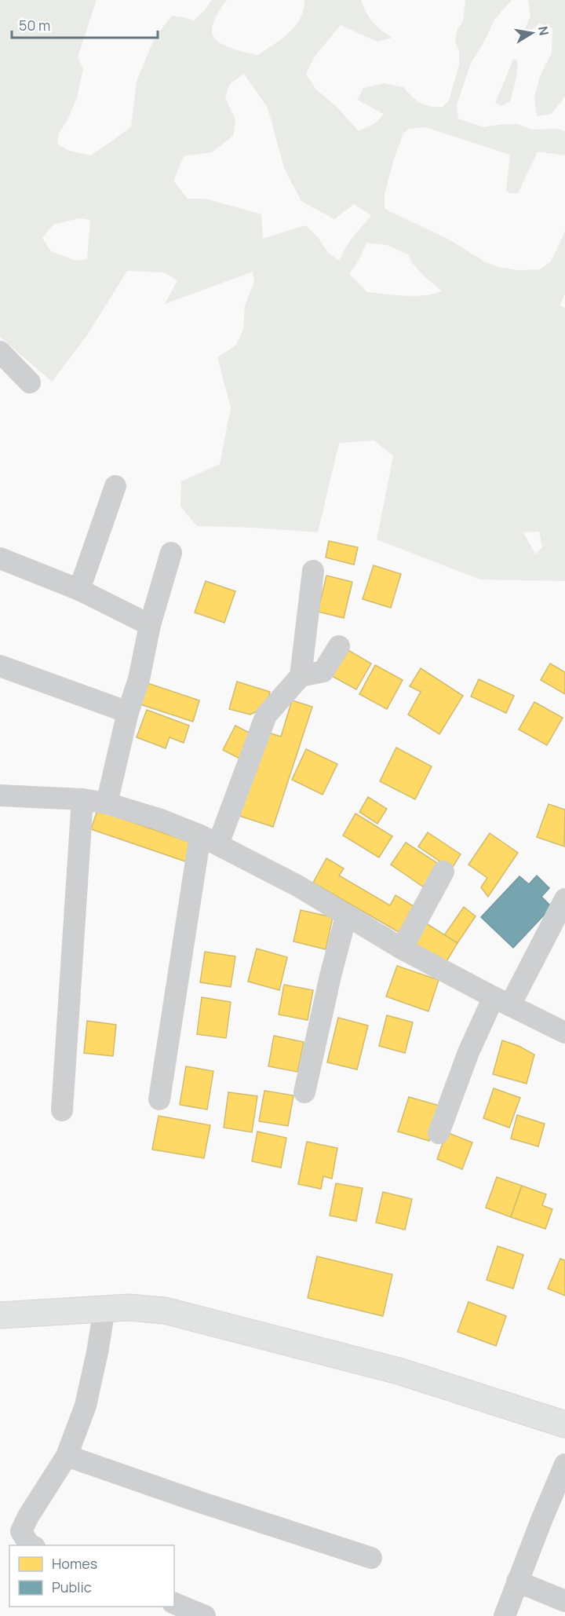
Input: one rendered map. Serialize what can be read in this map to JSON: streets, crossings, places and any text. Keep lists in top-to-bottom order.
{
  "legend": ["Homes", "Public"],
  "scale_bar": "50 m",
  "north": "right"
}
